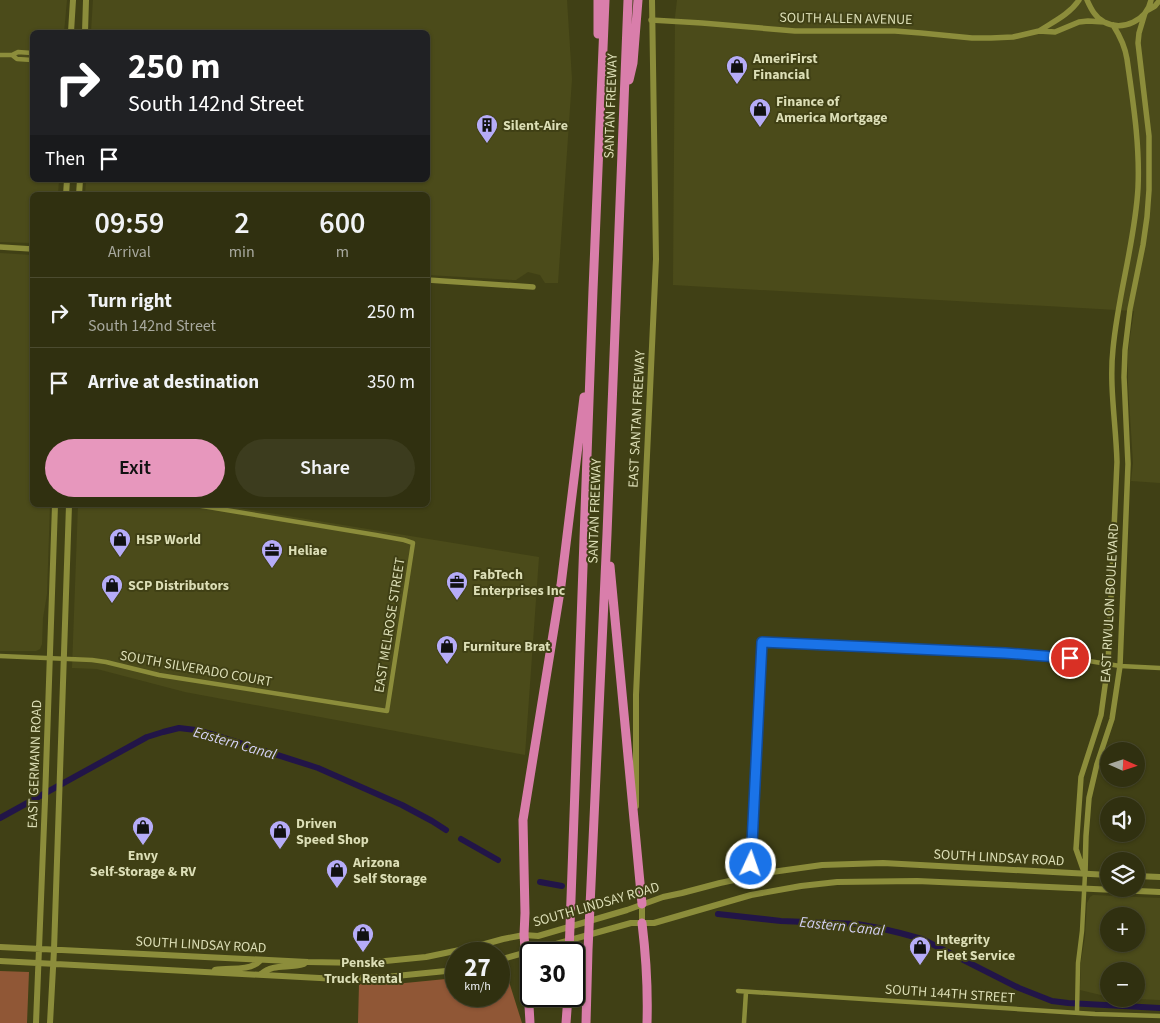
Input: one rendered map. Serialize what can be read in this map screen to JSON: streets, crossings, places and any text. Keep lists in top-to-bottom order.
{
  "streets": {
    "highway": ["SANTAN FREEWAY"],
    "main road": ["EAST SANTAN FREEWAY", "EAST GERMANN ROAD", "SOUTH LINDSAY ROAD"],
    "street": [
      "SOUTH ALLEN AVENUE",
      "EAST RIVULON BOULEVARD",
      "EAST MELROSE STREET",
      "SOUTH SILVERADO COURT",
      "SOUTH 144TH STREET"
    ]
  },
  "crossings": [
    ["SOUTH ALLEN AVENUE", "EAST SANTAN FREEWAY"],
    ["EAST RIVULON BOULEVARD", "SOUTH LINDSAY ROAD"],
    ["EAST MELROSE STREET", "SOUTH SILVERADO COURT"],
    ["SOUTH SILVERADO COURT", "EAST GERMANN ROAD"],
    ["EAST GERMANN ROAD", "SOUTH LINDSAY ROAD"]
  ],
  "water": ["Eastern Canal"],
  "places": {
    "shop": [
      "AmeriFirst Financial",
      "Finance of America Mortgage",
      "HSP World",
      "SCP Distributors",
      "Furniture Brat",
      "Envy Self-Storage & RV",
      "Driven Speed Shop",
      "Arizona Self Storage",
      "Penske Truck Rental",
      "Integrity Fleet Service"
    ],
    "building": ["Silent-Aire"],
    "office": ["Heliae", "FabTech Enterprises Inc"]
  },
  "north": "right",
  "page": {
    "turn": ["250 m", "South 142nd Street"],
    "then": "Then",
    "eta": [
      "09:59",
      "Arrival",
      "2",
      "min",
      "600",
      "m"
    ],
    "list": [
      {
        "name": "Turn right",
        "note": "South 142nd Street",
        "value": "250 m"
      },
      {
        "name": "Arrive at destination",
        "value": "350 m"
      }
    ],
    "buttons": ["Exit", "Share"],
    "map_buttons": ["+", "−"],
    "speed": "27 km/h",
    "limit": "30"
  }
}
